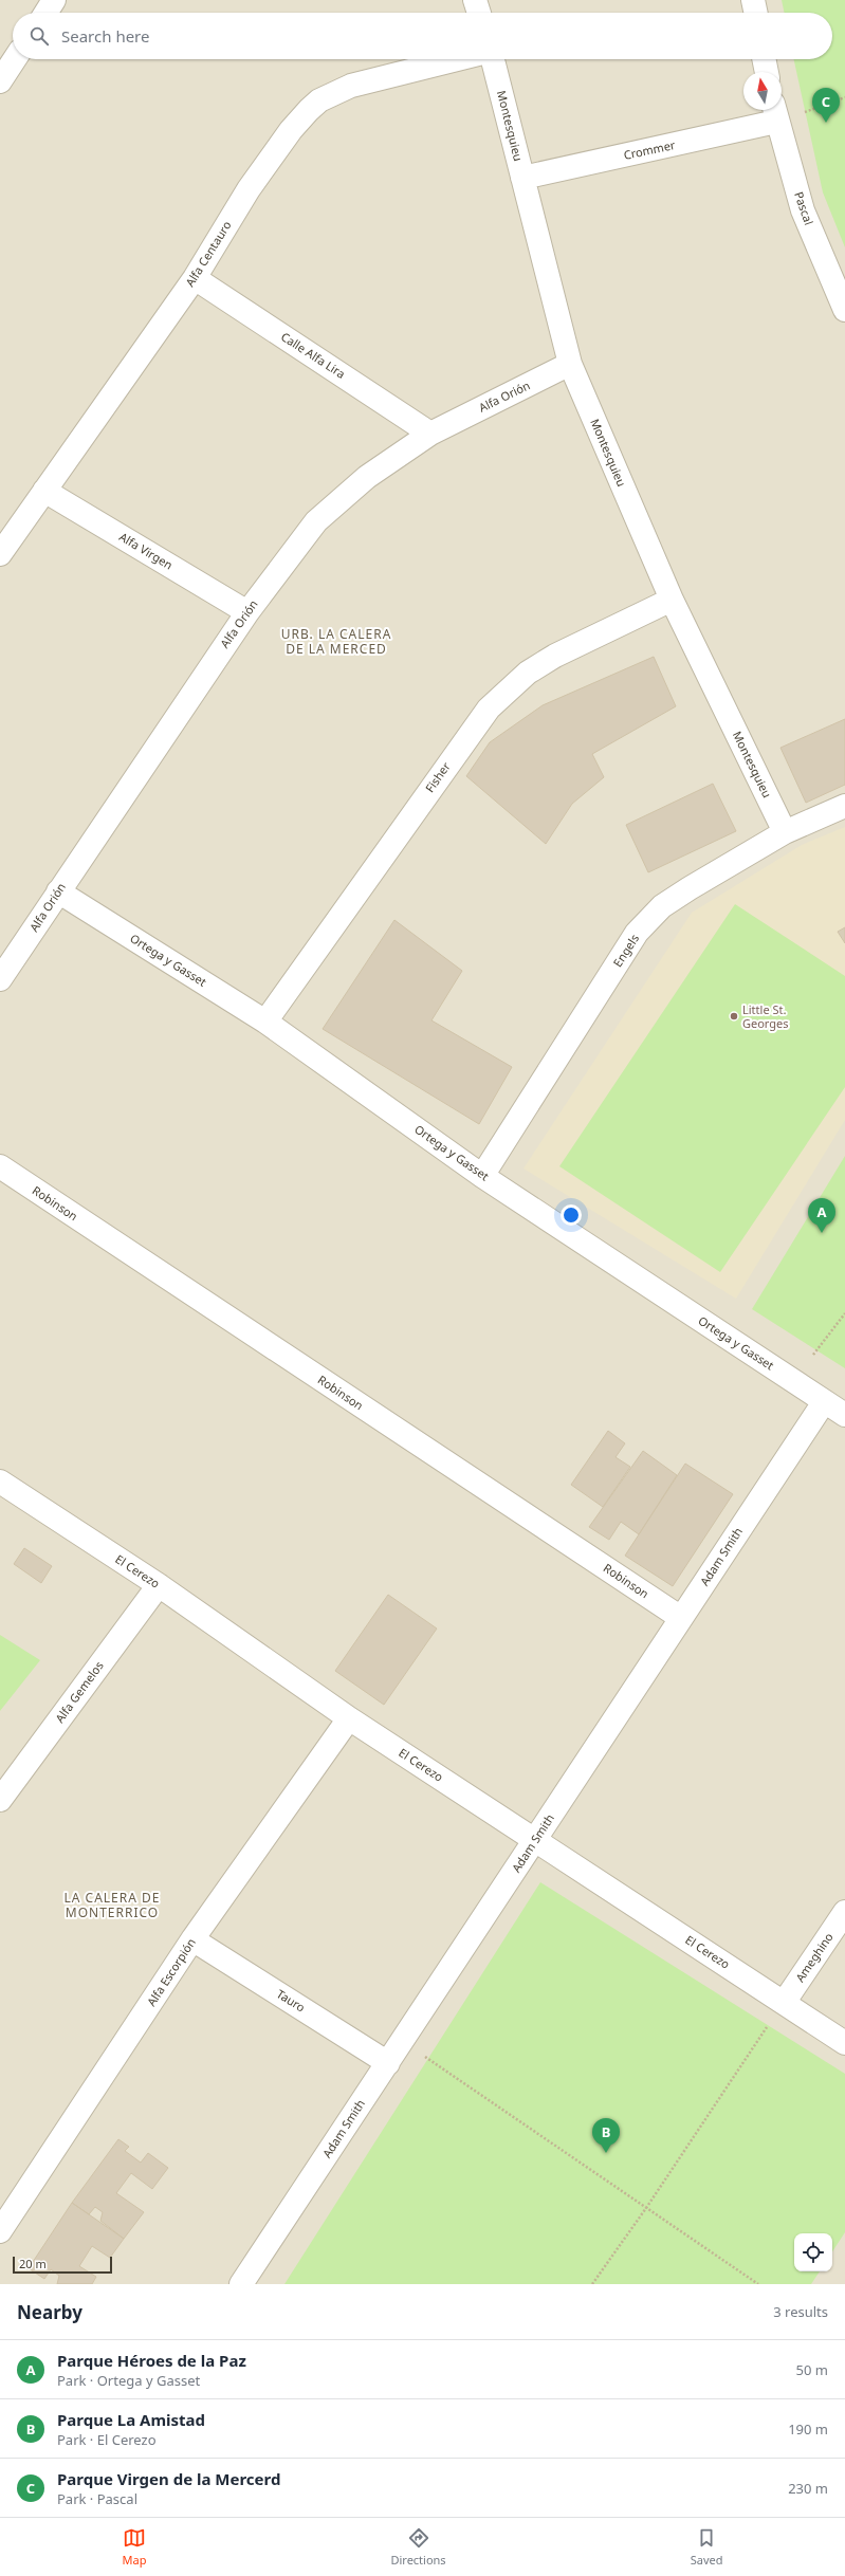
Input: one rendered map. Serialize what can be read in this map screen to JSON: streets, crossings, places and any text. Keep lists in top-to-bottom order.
{
  "streets": {
    "street": [
      "Montesquieu",
      "Crommer",
      "Pascal",
      "Alfa Centauro",
      "Calle Alfa Lira",
      "Alfa Orión",
      "Alfa Virgen",
      "Fisher",
      "Engels",
      "Ortega y Gasset",
      "Robinson",
      "Adam Smith",
      "El Cerezo",
      "Alfa Gemelos",
      "Ameghino",
      "Alfa Escorpión",
      "Tauro"
    ]
  },
  "crossings": [
    ["Montesquieu", "Crommer"],
    ["Montesquieu", "Alfa Orión"],
    ["Montesquieu", "Fisher"],
    ["Montesquieu", "Engels"],
    ["Crommer", "Pascal"],
    ["Alfa Centauro", "Calle Alfa Lira"],
    ["Alfa Centauro", "Alfa Virgen"],
    ["Calle Alfa Lira", "Alfa Orión"],
    ["Alfa Orión", "Alfa Virgen"],
    ["Alfa Orión", "Ortega y Gasset"],
    ["Fisher", "Ortega y Gasset"],
    ["Engels", "Ortega y Gasset"],
    ["Ortega y Gasset", "Adam Smith"],
    ["Robinson", "Adam Smith"],
    ["Adam Smith", "El Cerezo"],
    ["Adam Smith", "Tauro"],
    ["El Cerezo", "Alfa Gemelos"],
    ["El Cerezo", "Ameghino"],
    ["El Cerezo", "Alfa Escorpión"],
    ["Alfa Escorpión", "Tauro"]
  ],
  "districts": ["URB. LA CALERA DE LA MERCED", "LA CALERA DE MONTERRICO"],
  "places": ["Little St. Georges"],
  "scale_bar": "20 m",
  "north": "top",
  "page": {
    "search": "Search here",
    "pins": ["C", "A", "B"],
    "scale": "20 m",
    "heading": ["Nearby", "3 results"],
    "list": [
      {
        "mark": "A",
        "name": "Parque Héroes de la Paz",
        "note": "Park · Ortega y Gasset",
        "value": "50 m"
      },
      {
        "mark": "B",
        "name": "Parque La Amistad",
        "note": "Park · El Cerezo",
        "value": "190 m"
      },
      {
        "mark": "C",
        "name": "Parque Virgen de la Mercerd",
        "note": "Park · Pascal",
        "value": "230 m"
      }
    ],
    "nav": ["Map", "Directions", "Saved"]
  }
}
